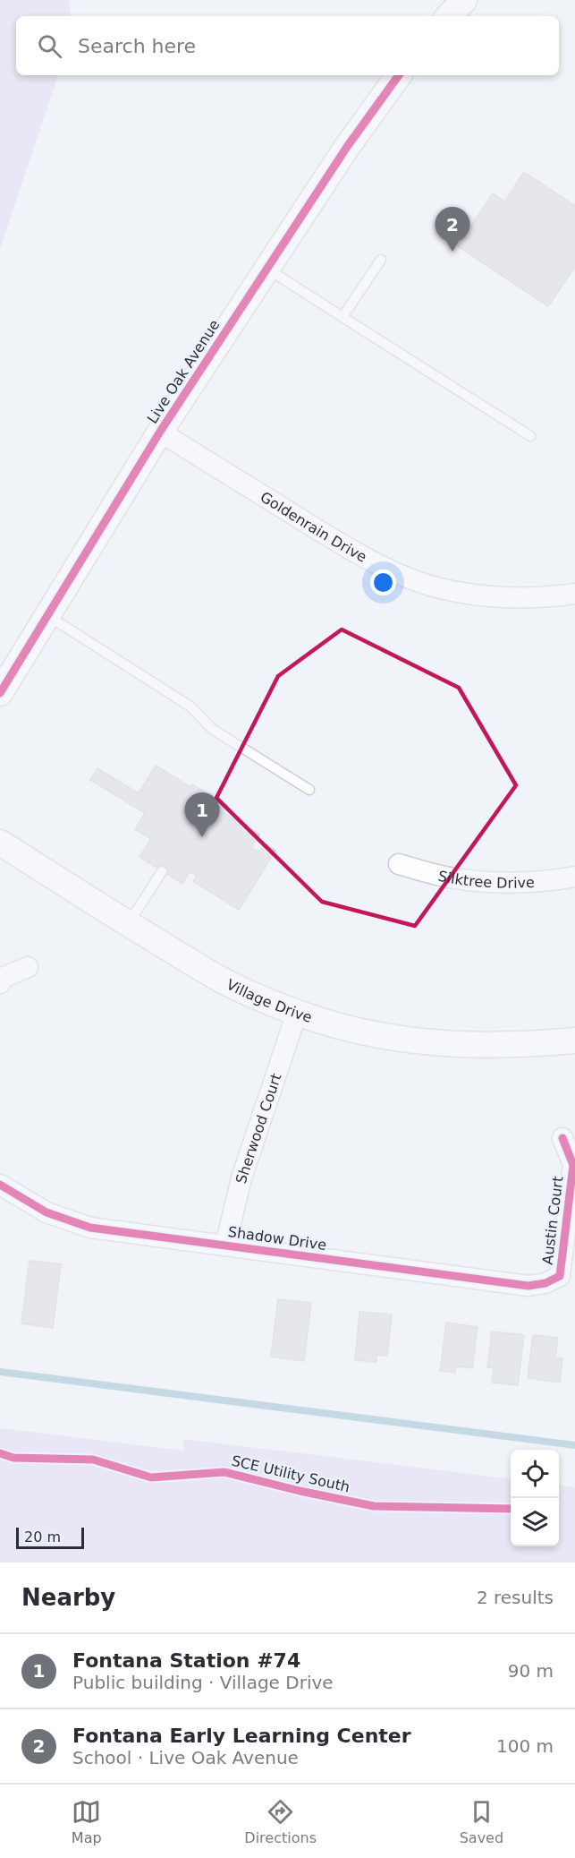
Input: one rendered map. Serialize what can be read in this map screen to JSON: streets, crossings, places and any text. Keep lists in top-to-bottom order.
{
  "streets": {
    "street": [
      "Live Oak Avenue",
      "Goldenrain Drive",
      "Silktree Drive",
      "Village Drive",
      "Sherwood Court",
      "Austin Court",
      "Shadow Drive"
    ],
    "cycle path": ["SCE Utility South"]
  },
  "crossings": [
    ["Live Oak Avenue", "Goldenrain Drive"],
    ["Village Drive", "Sherwood Court"],
    ["Sherwood Court", "Shadow Drive"],
    ["Austin Court", "Shadow Drive"]
  ],
  "scale_bar": "20 m",
  "page": {
    "search": "Search here",
    "pins": ["2", "1"],
    "scale": "20 m",
    "heading": ["Nearby", "2 results"],
    "list": [
      {
        "mark": "1",
        "name": "Fontana Station #74",
        "note": "Public building · Village Drive",
        "value": "90 m"
      },
      {
        "mark": "2",
        "name": "Fontana Early Learning Center",
        "note": "School · Live Oak Avenue",
        "value": "100 m"
      }
    ],
    "nav": ["Map", "Directions", "Saved"]
  }
}
